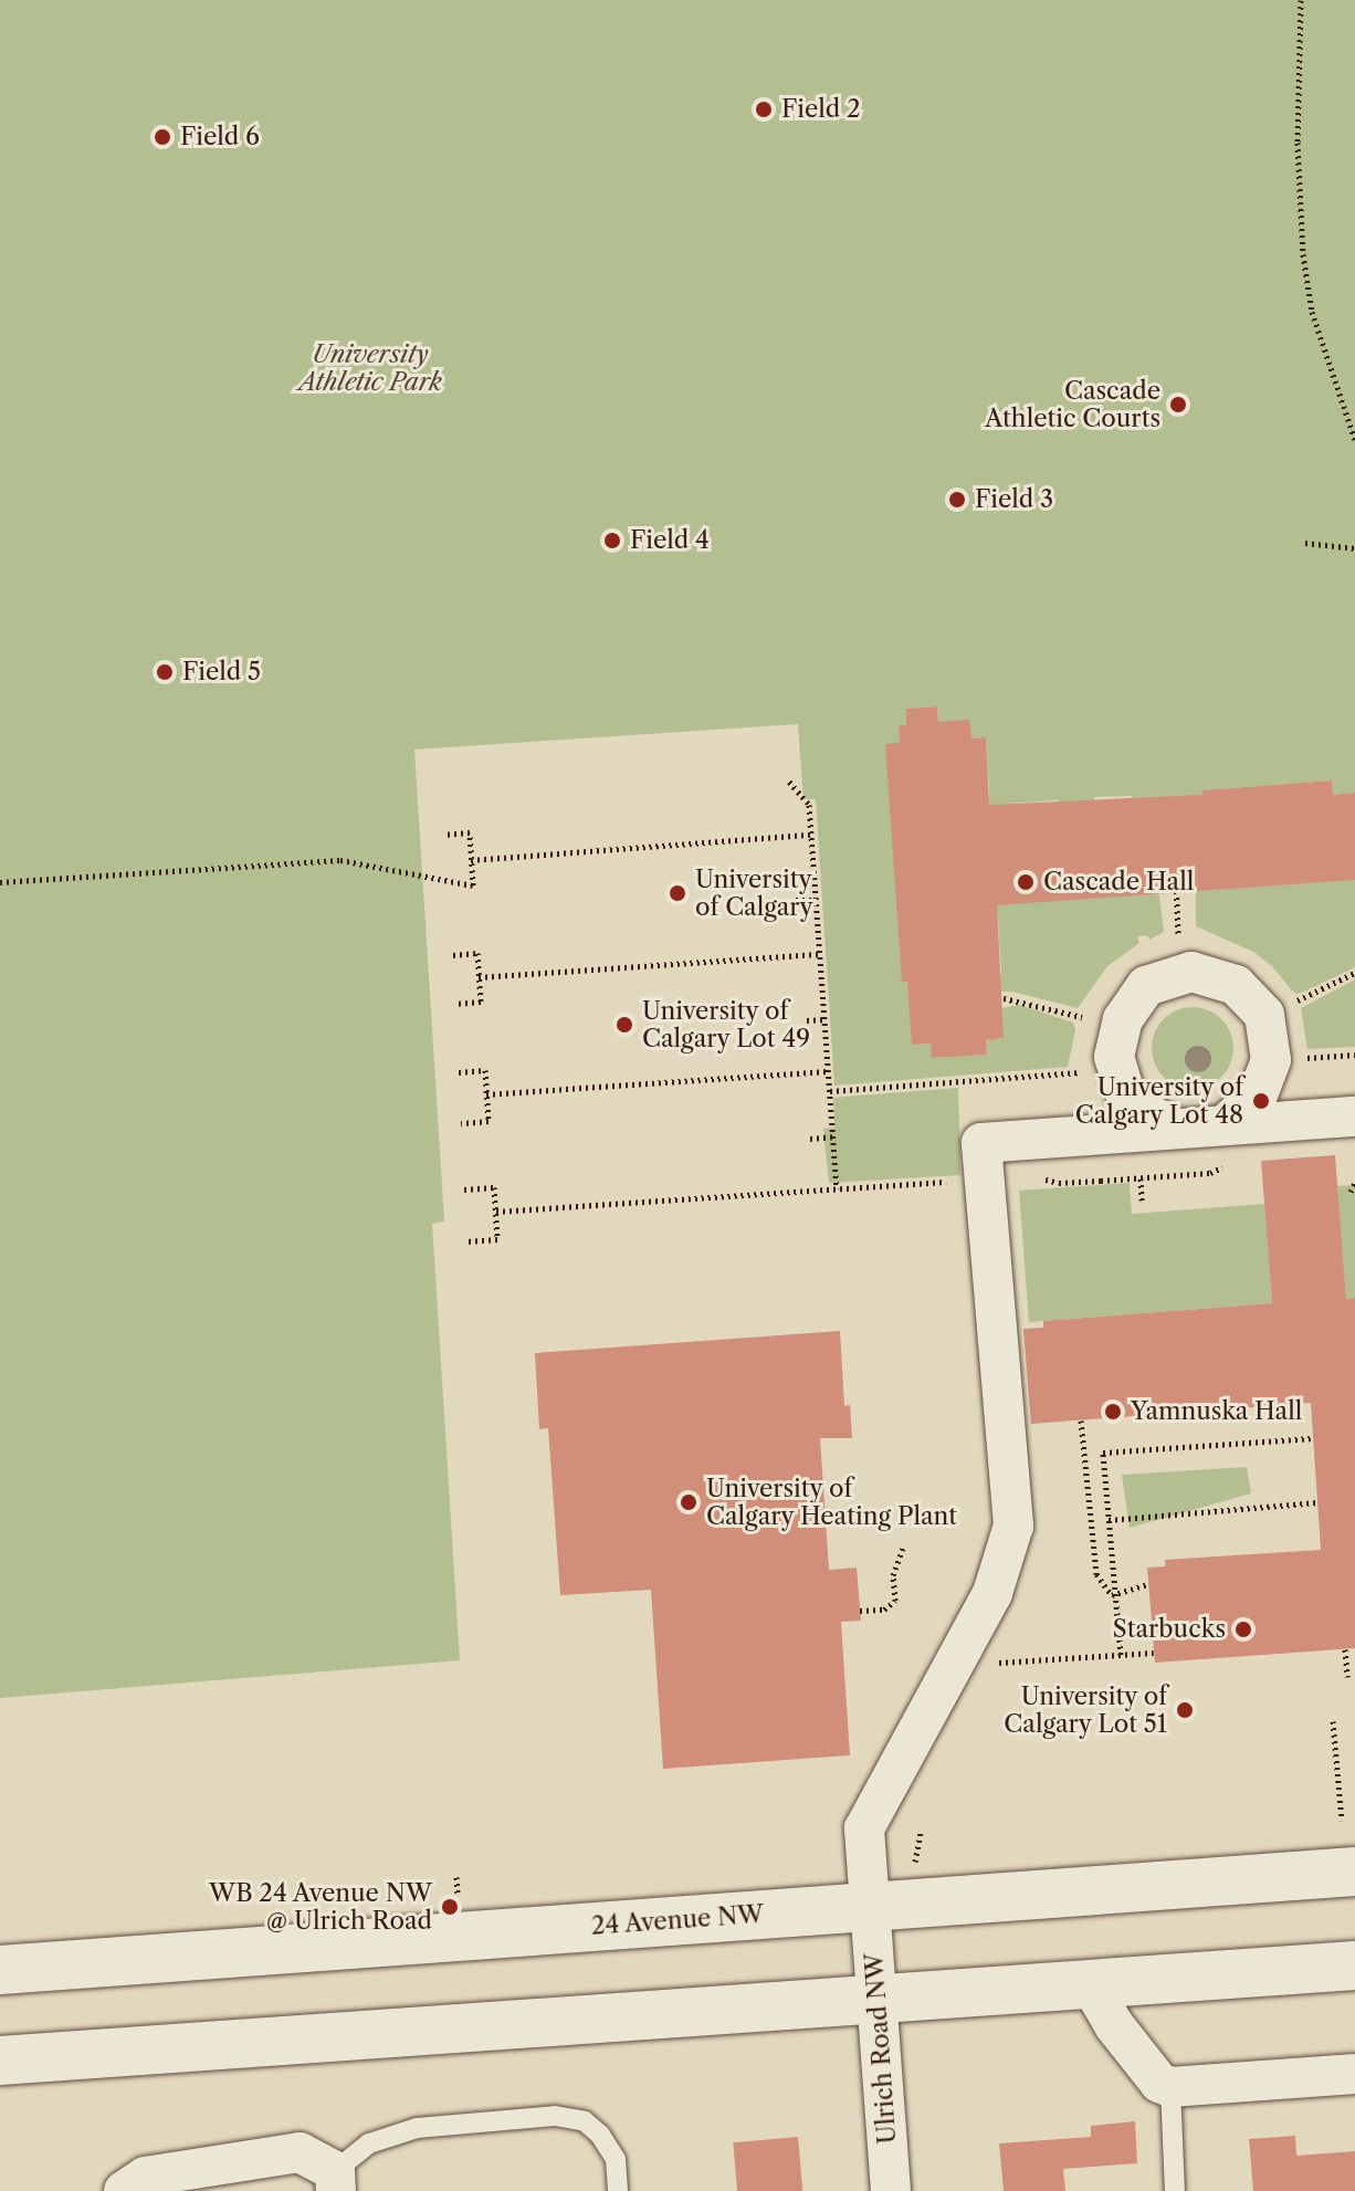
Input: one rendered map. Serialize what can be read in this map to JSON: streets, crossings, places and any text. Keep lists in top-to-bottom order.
{
  "streets": {
    "street": ["24 Avenue NW", "Ulrich Road NW"]
  },
  "crossings": [
    ["24 Avenue NW", "Ulrich Road NW"]
  ],
  "parks": ["University Athletic Park"],
  "places": [
    "Field 2",
    "Field 6",
    "Cascade Athletic Courts",
    "Field 3",
    "Field 4",
    "Field 5",
    "Cascade Hall",
    "University of Calgary",
    "University of Calgary Lot 49",
    "University of Calgary Lot 48",
    "Yamnuska Hall",
    "University of Calgary Heating Plant",
    "Starbucks",
    "University of Calgary Lot 51",
    "WB 24 Avenue NW @ Ulrich Road"
  ]
}
